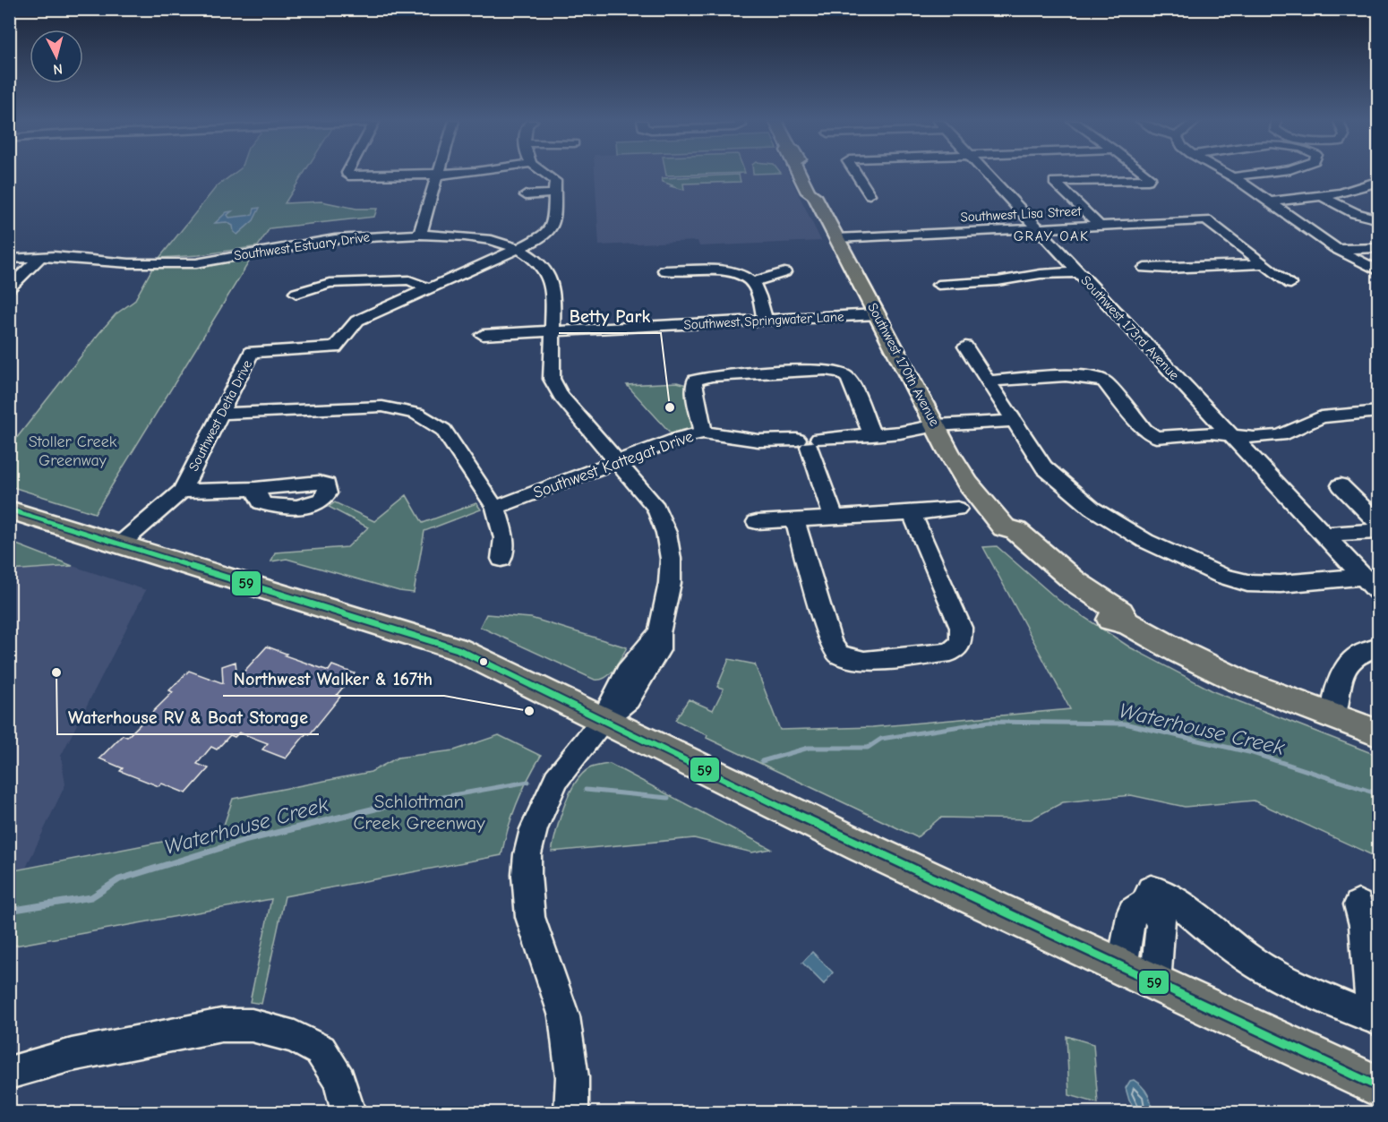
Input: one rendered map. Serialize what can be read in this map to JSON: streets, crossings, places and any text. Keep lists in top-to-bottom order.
{
  "streets": {
    "main road": ["Southwest 170th Avenue"],
    "street": [
      "Southwest Lisa Street",
      "Southwest Estuary Drive",
      "Southwest Springwater Lane",
      "Southwest 173rd Avenue",
      "Southwest Delta Drive",
      "Southwest Kattegat Drive"
    ]
  },
  "crossings": [
    ["Southwest Lisa Street", "Southwest 173rd Avenue"],
    ["Southwest Lisa Street", "Southwest 170th Avenue"],
    ["Southwest Estuary Drive", "Southwest Delta Drive"],
    ["Southwest Springwater Lane", "Southwest 170th Avenue"],
    ["Southwest 170th Avenue", "Southwest Kattegat Drive"]
  ],
  "districts": ["GRAY OAK"],
  "water": ["Waterhouse Creek"],
  "parks": ["Stoller Creek Greenway", "Schlottman Creek Greenway"],
  "places": ["Betty Park", "Waterhouse RV & Boat Storage", "Northwest Walker & 167th"],
  "lines": ["transit line 59"],
  "north": "bottom"
}
